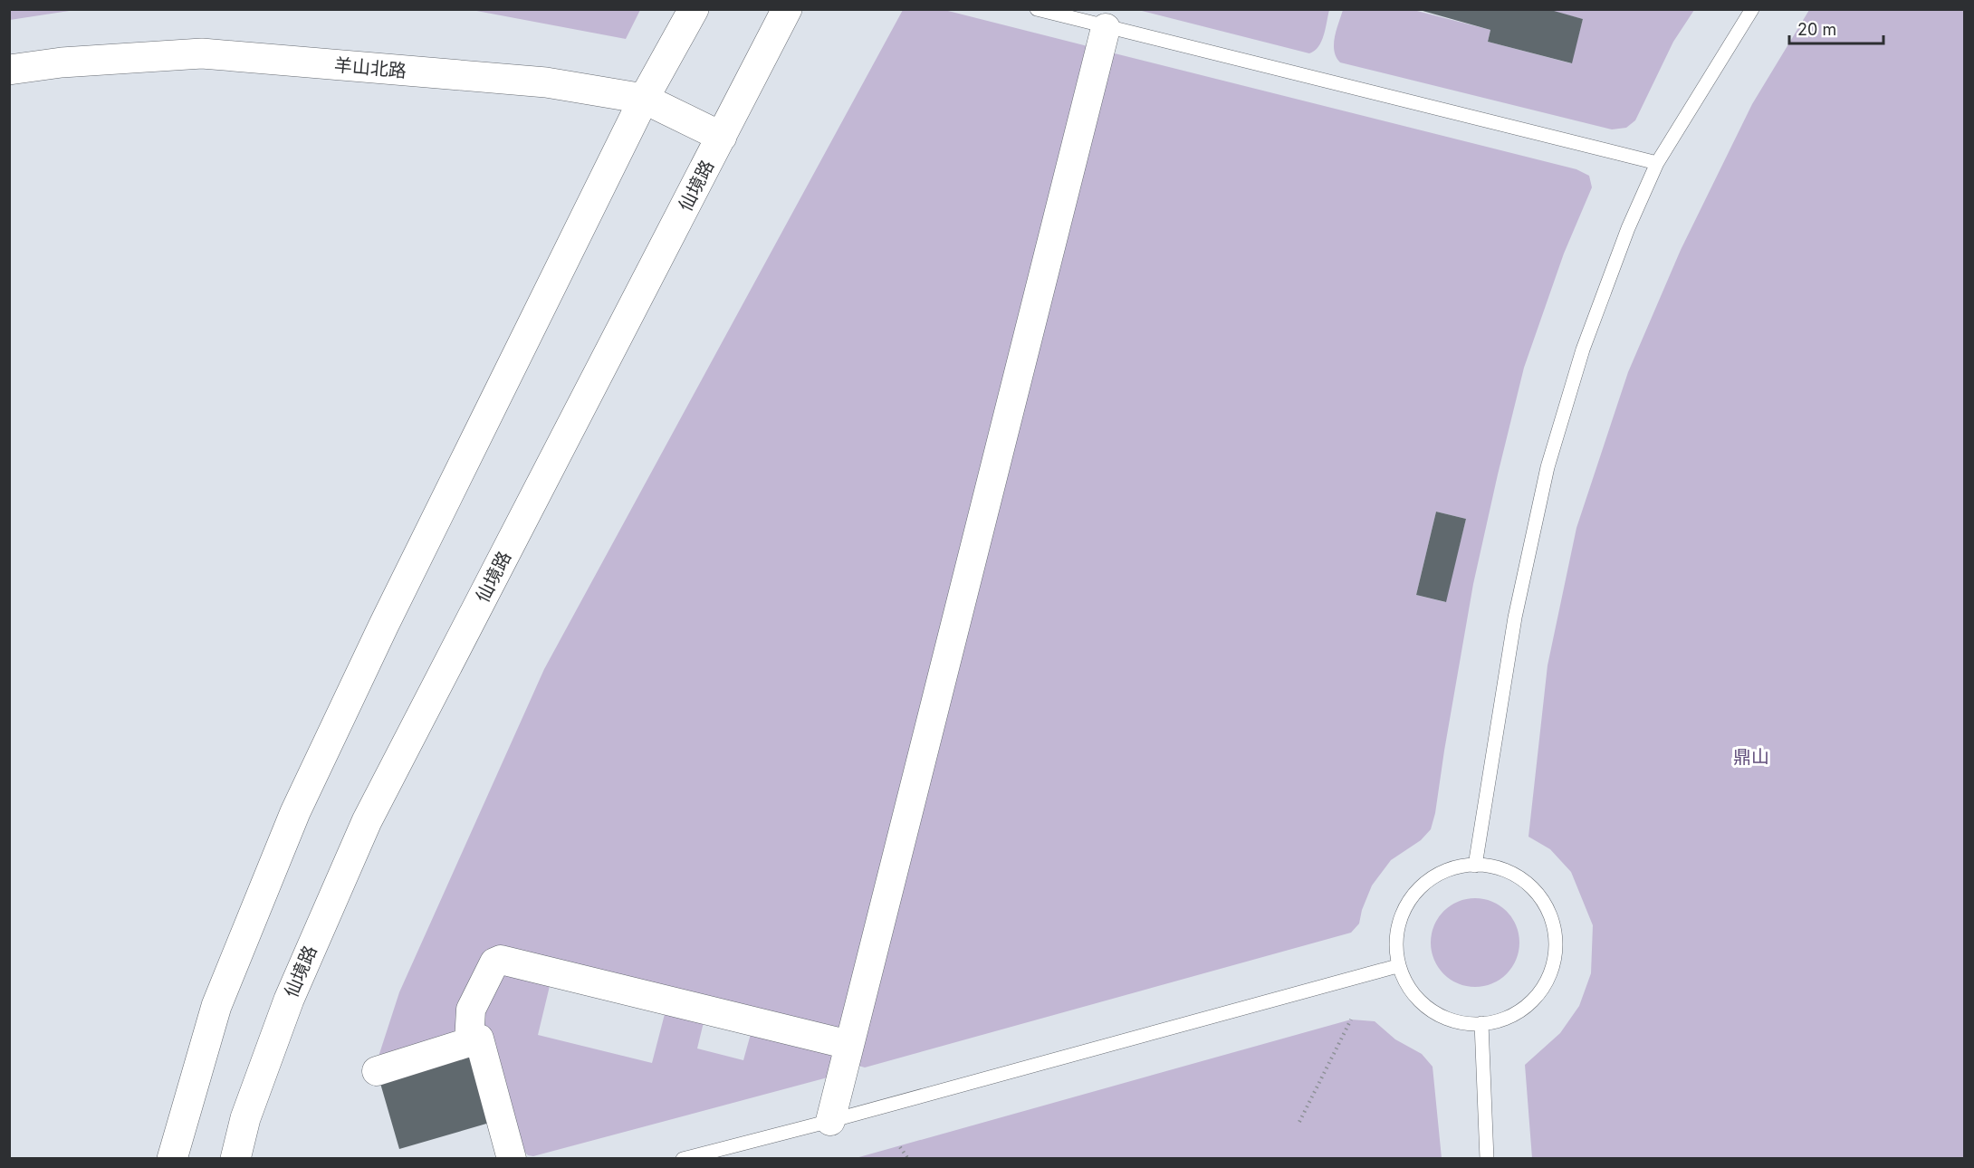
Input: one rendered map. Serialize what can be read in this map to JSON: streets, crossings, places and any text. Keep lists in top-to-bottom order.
{
  "streets": {
    "main road": ["羊山北路", "仙境路"]
  },
  "crossings": [
    ["羊山北路", "仙境路"]
  ],
  "parks": ["鼎山"],
  "scale_bar": "20 m"
}
